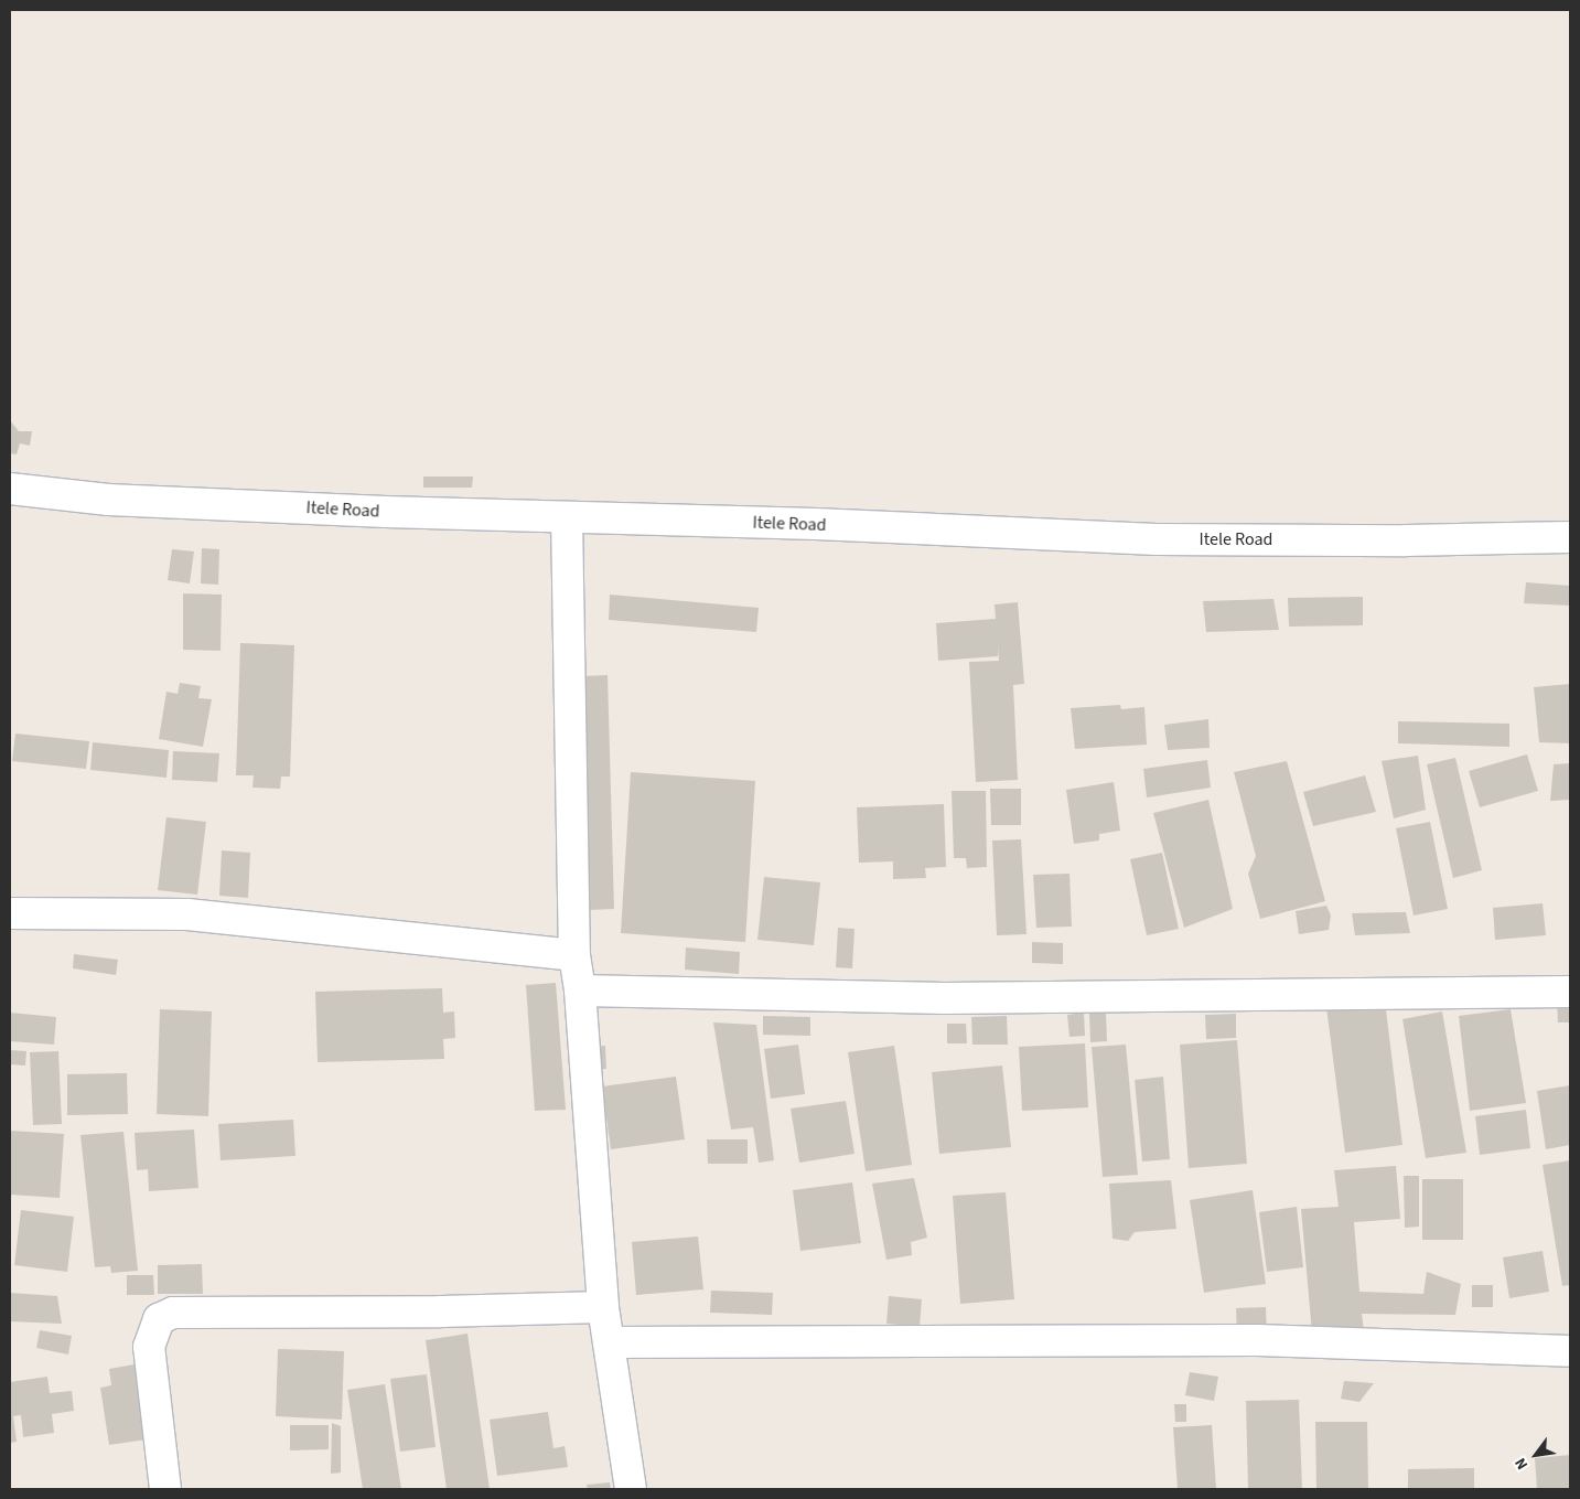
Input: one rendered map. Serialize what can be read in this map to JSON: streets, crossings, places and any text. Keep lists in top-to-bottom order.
{
  "streets": {
    "street": ["Itele Road"]
  },
  "north": "bottom left"
}
